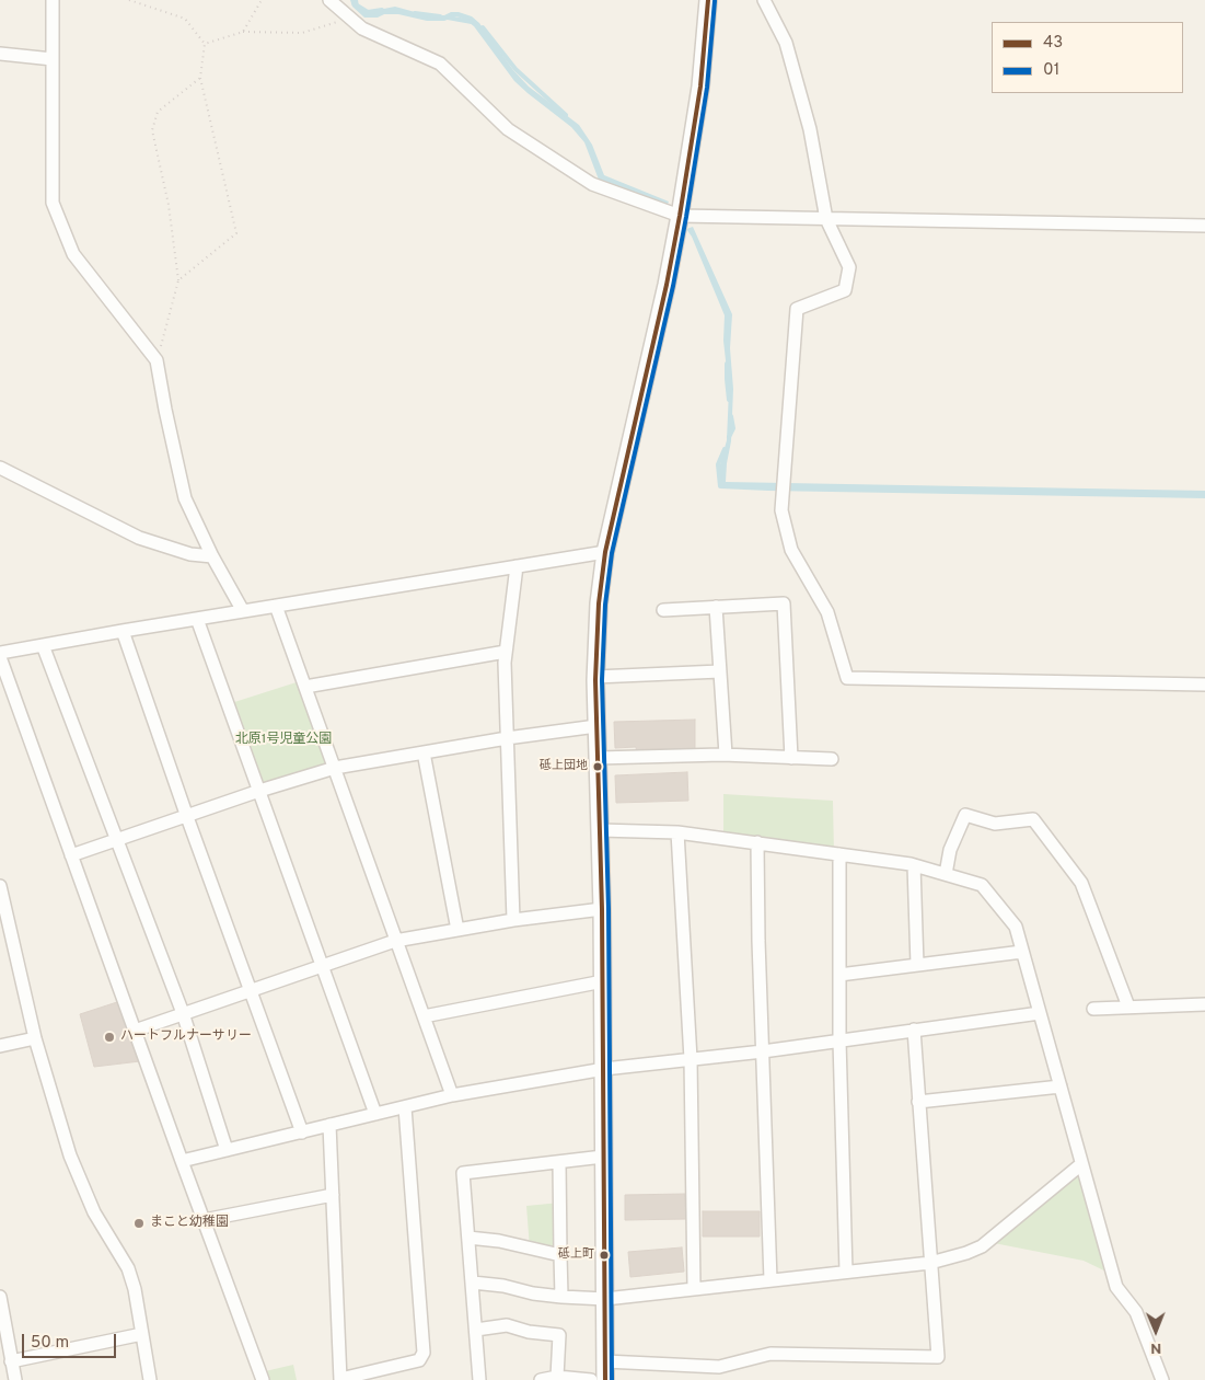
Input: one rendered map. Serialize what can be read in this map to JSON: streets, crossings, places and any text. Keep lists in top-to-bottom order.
{
  "parks": ["北原1号児童公園"],
  "places": [
    "砥上団地",
    "ハートフルナーサリー",
    "まこと幼稚園",
    "砥上町"
  ],
  "lines": ["transit line 43", "transit line 01"],
  "legend": ["43", "01"],
  "scale_bar": "50 m",
  "north": "bottom"
}
